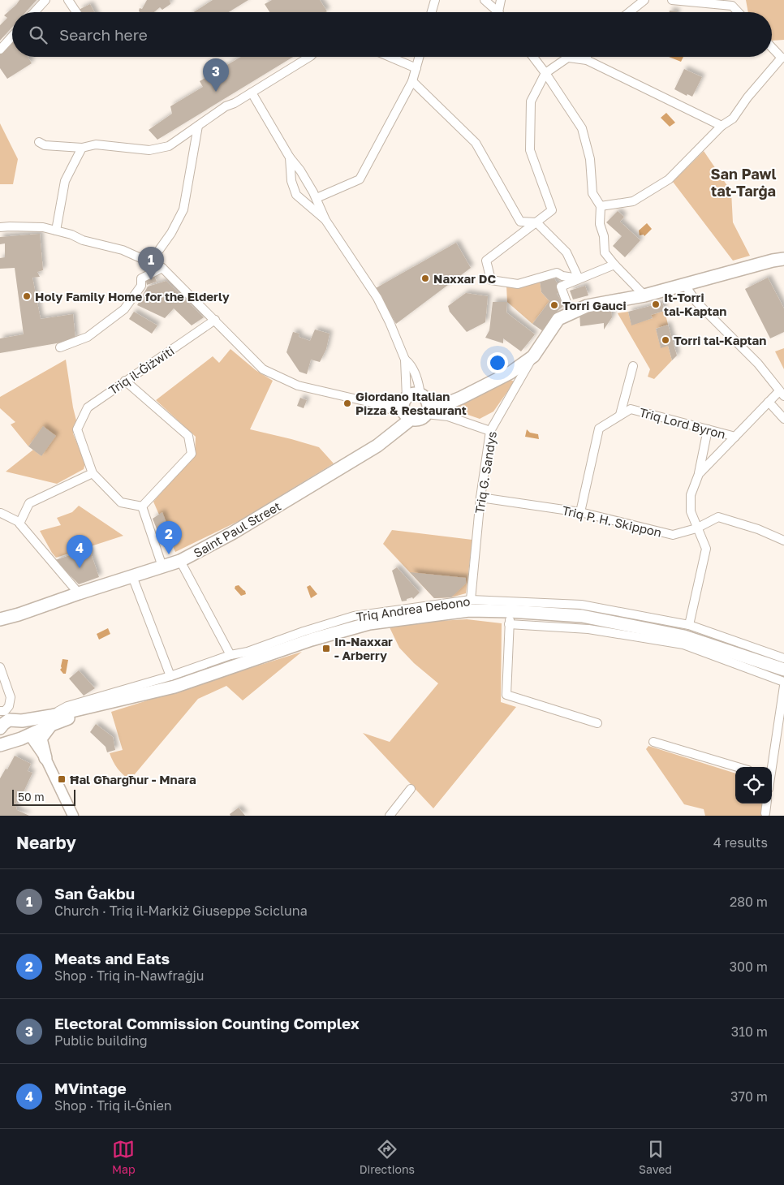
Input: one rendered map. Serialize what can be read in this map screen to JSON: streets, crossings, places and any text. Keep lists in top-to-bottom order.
{
  "streets": {
    "main road": ["Saint Paul Street", "Triq Andrea Debono"],
    "street": [
      "Triq il-Ġiżwiti",
      "Triq Lord Byron",
      "Triq G. Sandys",
      "Triq P. H. Skippon"
    ]
  },
  "crossings": [
    ["Triq Lord Byron", "Triq P. H. Skippon"],
    ["Triq G. Sandys", "Triq P. H. Skippon"],
    ["Triq G. Sandys", "Saint Paul Street"],
    ["Triq G. Sandys", "Triq Andrea Debono"]
  ],
  "districts": ["San Pawl tat-Tarġa"],
  "places": {
    "other": [
      "Naxxar DC",
      "Holy Family Home for the Elderly",
      "It-Torri tal-Kaptan",
      "Torri Gauci",
      "Torri tal-Kaptan",
      "Giordano Italian Pizza & Restaurant"
    ],
    "transit": ["In-Naxxar - Arberry", "Ħal Għargħur - Mnara"]
  },
  "scale_bar": "50 m",
  "page": {
    "search": "Search here",
    "pins": [
      "3",
      "1",
      "2",
      "4"
    ],
    "scale": "50 m",
    "heading": ["Nearby", "4 results"],
    "list": [
      {
        "mark": "1",
        "name": "San Ġakbu",
        "note": "Church · Triq il-Markiż Giuseppe Scicluna",
        "value": "280 m"
      },
      {
        "mark": "2",
        "name": "Meats and Eats",
        "note": "Shop · Triq in-Nawfraġju",
        "value": "300 m"
      },
      {
        "mark": "3",
        "name": "Electoral Commission Counting Complex",
        "note": "Public building",
        "value": "310 m"
      },
      {
        "mark": "4",
        "name": "MVintage",
        "note": "Shop · Triq il-Ġnien",
        "value": "370 m"
      }
    ],
    "nav": ["Map", "Directions", "Saved"]
  }
}
